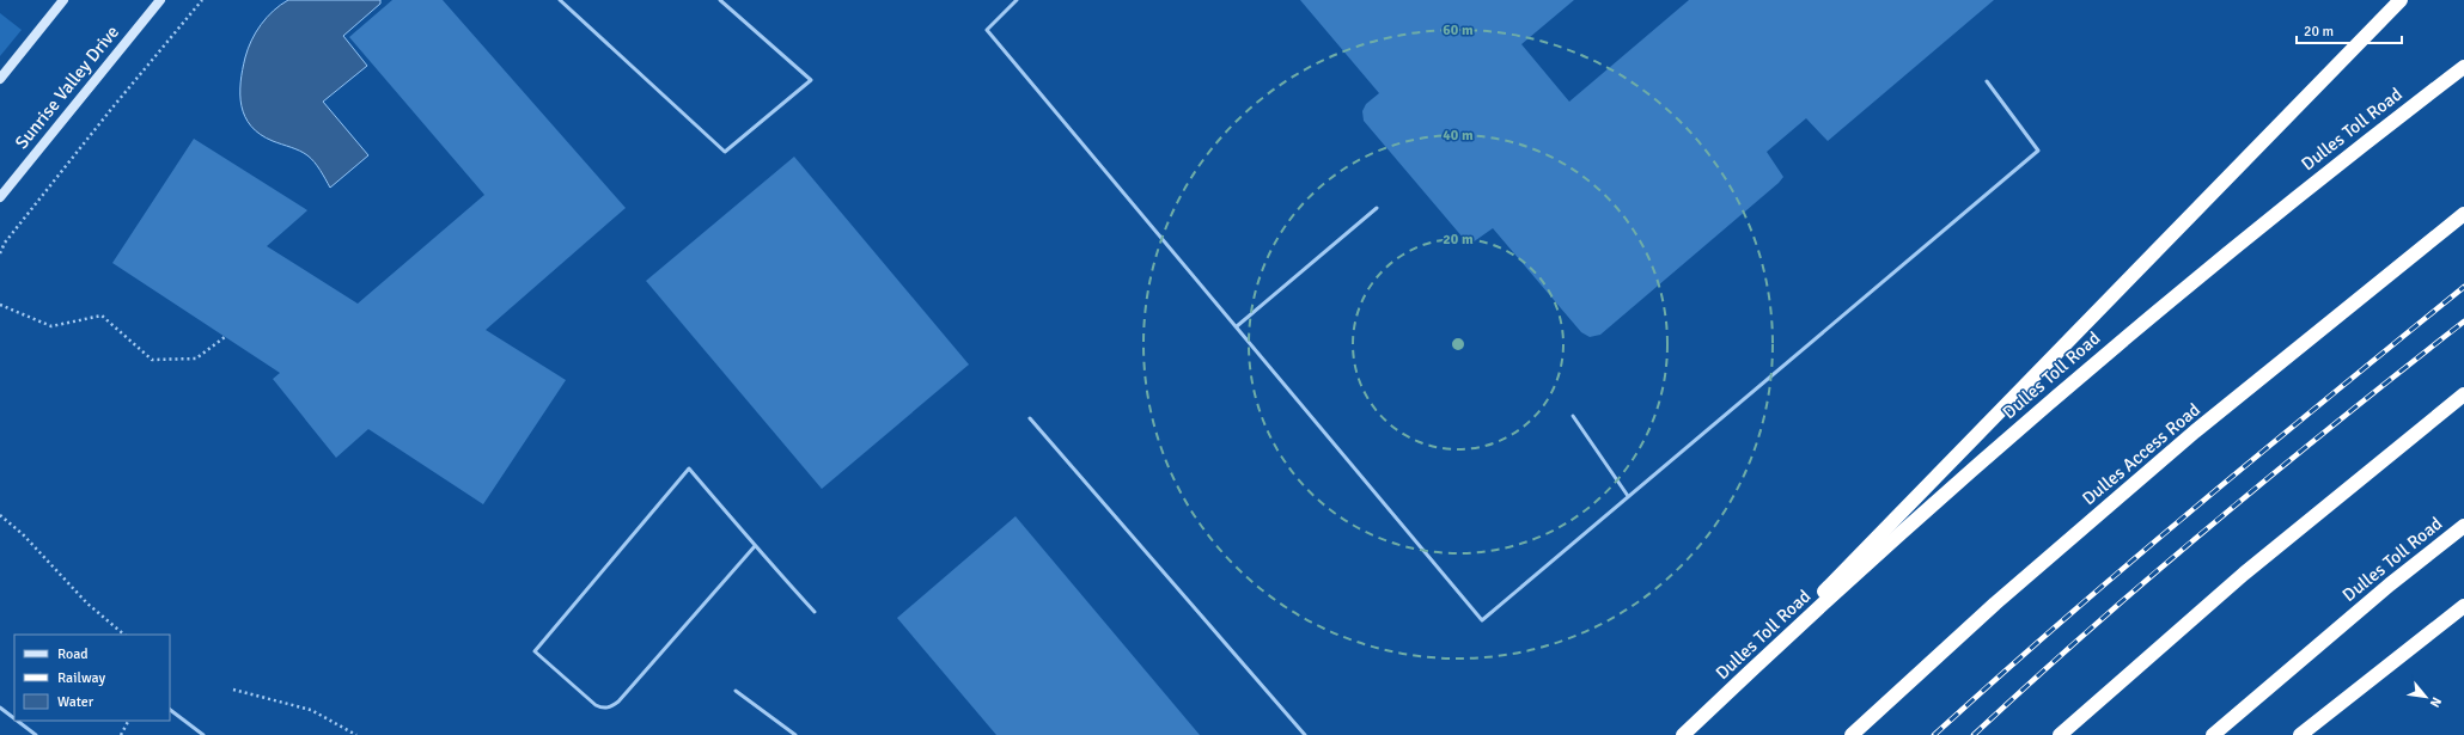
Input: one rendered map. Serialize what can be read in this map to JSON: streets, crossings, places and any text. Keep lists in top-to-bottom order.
{
  "streets": {
    "highway": ["Dulles Toll Road", "Dulles Access Road"],
    "main road": ["Sunrise Valley Drive"]
  },
  "legend": ["Road", "Railway", "Water"],
  "scale_bar": "20 m",
  "north": "bottom right",
  "rings": ["60 m", "40 m", "20 m"]
}
